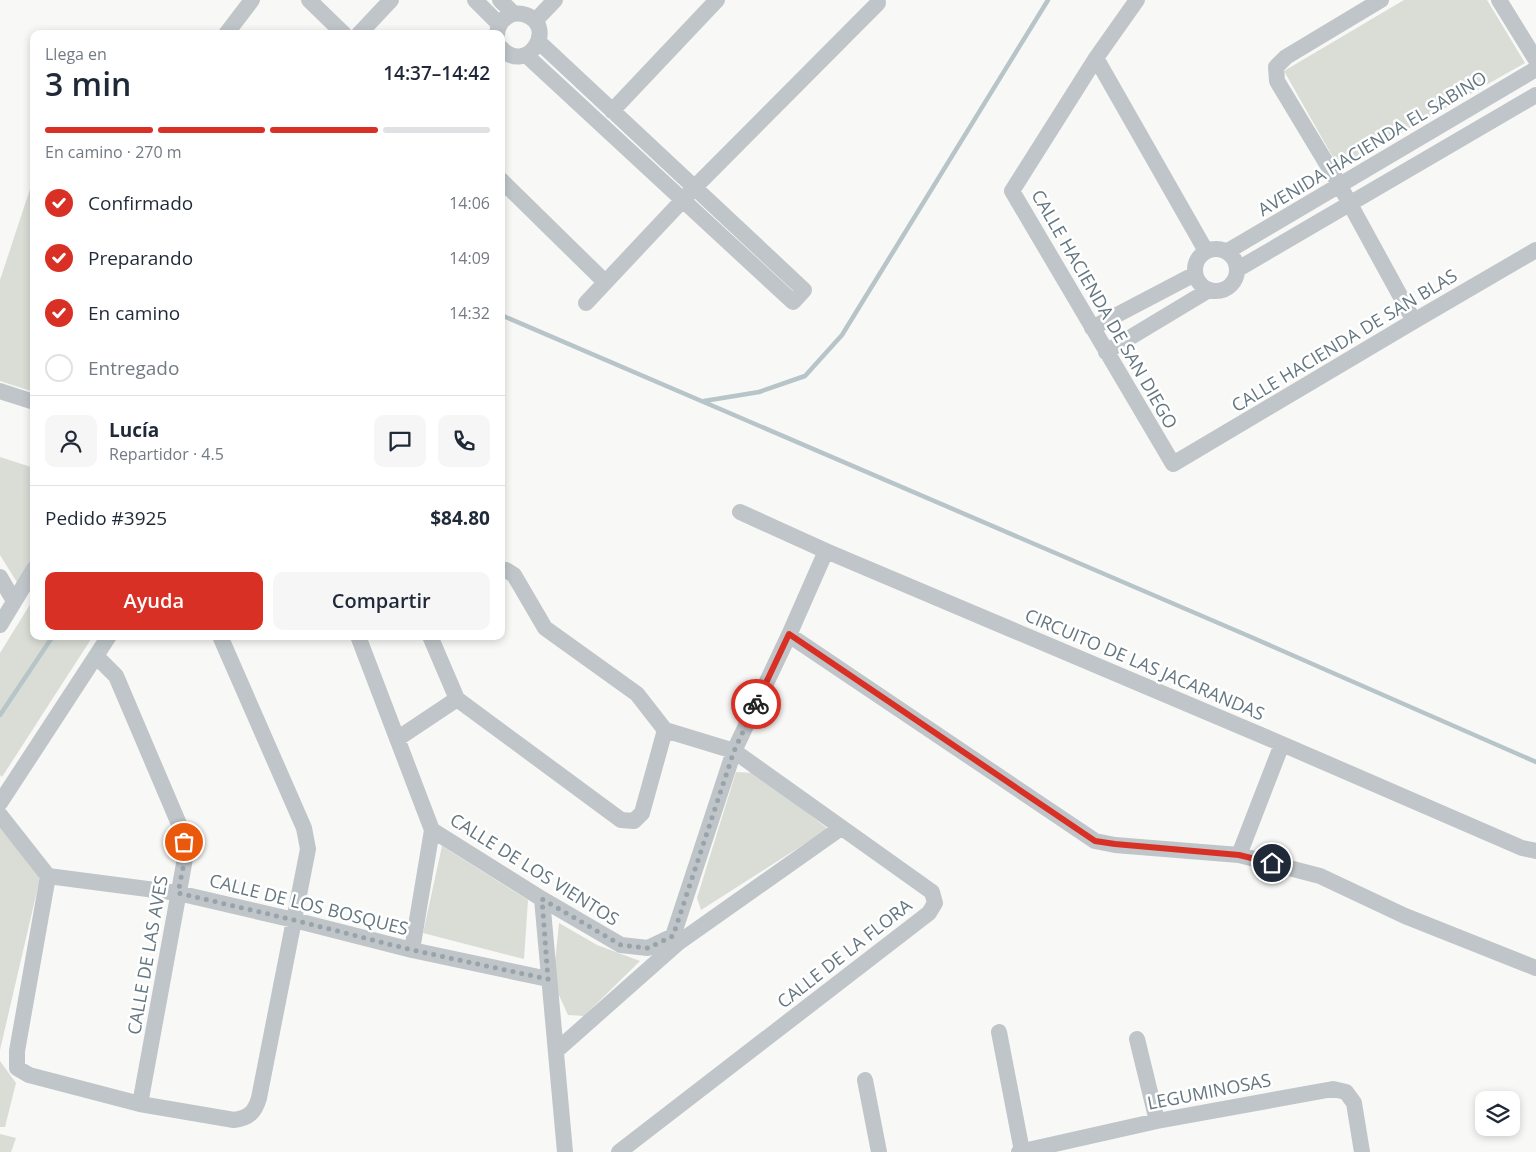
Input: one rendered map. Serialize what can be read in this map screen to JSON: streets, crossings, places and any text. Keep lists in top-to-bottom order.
{
  "streets": {
    "street": [
      "AVENIDA HACIENDA EL SABINO",
      "CALLE HACIENDA DE SAN DIEGO",
      "CALLE HACIENDA DE SAN BLAS",
      "CIRCUITO DE LAS JACARANDAS",
      "CALLE DE LOS VIENTOS",
      "CALLE DE LOS BOSQUES",
      "CALLE DE LA FLORA",
      "CALLE DE LAS AVES",
      "LEGUMINOSAS"
    ]
  },
  "crossings": [
    ["CALLE HACIENDA DE SAN DIEGO", "CALLE HACIENDA DE SAN BLAS"],
    ["CALLE DE LOS VIENTOS", "CALLE DE LOS BOSQUES"],
    ["CALLE DE LOS BOSQUES", "CALLE DE LAS AVES"]
  ],
  "page": {
    "heading": ["3 min", "Llega en", "14:37–14:42"],
    "panel": [
      "Lucía",
      "Repartidor · 4.5",
      "Pedido #3925",
      "$84.80"
    ],
    "bar": "En camino · 270 m",
    "list": [
      ["Confirmado", "14:06"],
      ["Preparando", "14:09"],
      ["En camino", "14:32"],
      "Entregado"
    ],
    "buttons": ["Ayuda", "Compartir"]
  }
}
